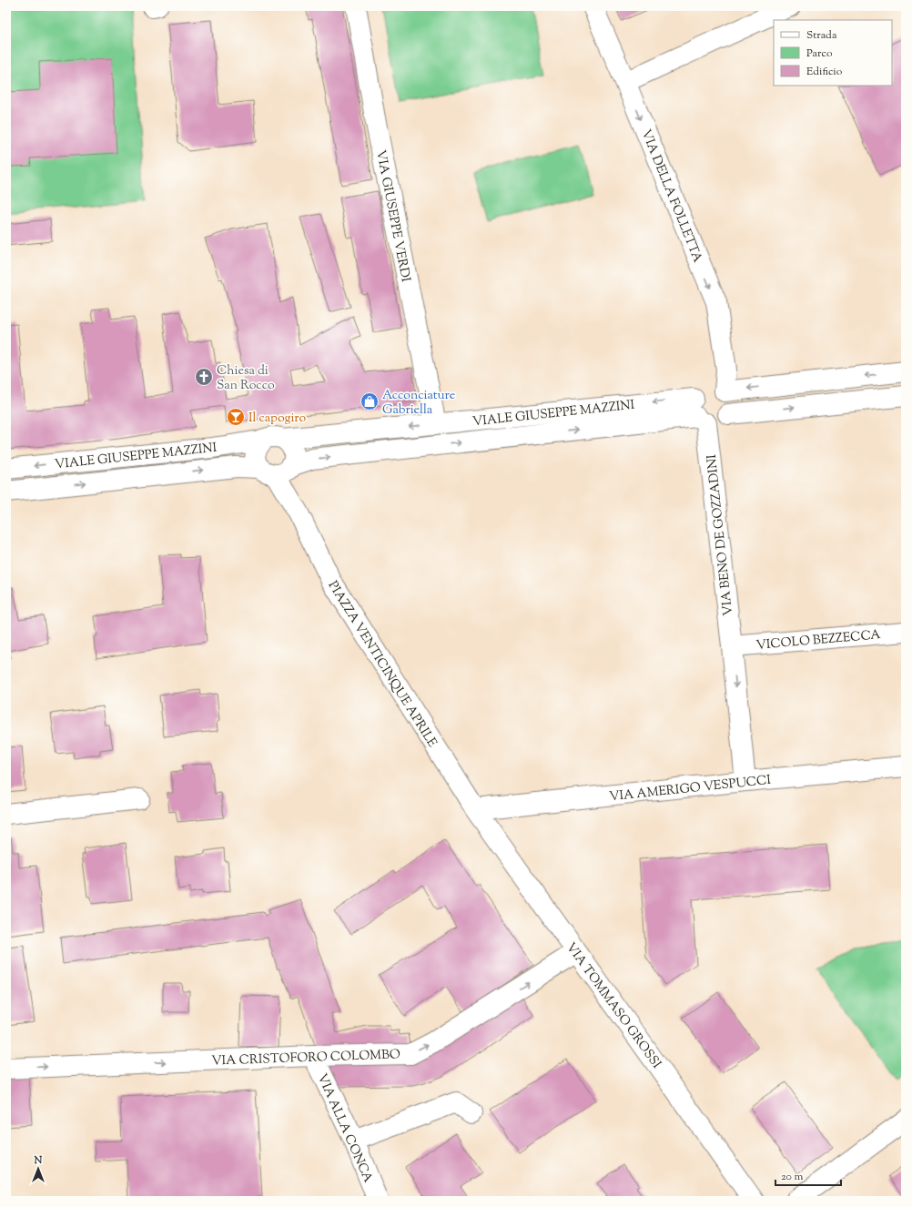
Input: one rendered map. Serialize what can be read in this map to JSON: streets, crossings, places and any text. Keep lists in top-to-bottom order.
{
  "streets": {
    "street": [
      "VIA DELLA FOLLETTA",
      "VIA GIUSEPPE VERDI",
      "VIALE GIUSEPPE MAZZINI",
      "VIA BENO DE GOZZADINI",
      "VICOLO BEZZECCA",
      "PIAZZA VENTICINQUE APRILE",
      "VIA AMERIGO VESPUCCI",
      "VIA TOMMASO GROSSI",
      "VIA CRISTOFORO COLOMBO",
      "VIA ALLA CONCA"
    ]
  },
  "crossings": [
    ["VIA DELLA FOLLETTA", "VIALE GIUSEPPE MAZZINI"],
    ["VIA DELLA FOLLETTA", "VIA BENO DE GOZZADINI"],
    ["VIA GIUSEPPE VERDI", "VIALE GIUSEPPE MAZZINI"],
    ["VIALE GIUSEPPE MAZZINI", "VIA BENO DE GOZZADINI"],
    ["VIALE GIUSEPPE MAZZINI", "PIAZZA VENTICINQUE APRILE"],
    ["VIA BENO DE GOZZADINI", "VICOLO BEZZECCA"],
    ["VIA BENO DE GOZZADINI", "VIA AMERIGO VESPUCCI"],
    ["PIAZZA VENTICINQUE APRILE", "VIA AMERIGO VESPUCCI"],
    ["PIAZZA VENTICINQUE APRILE", "VIA TOMMASO GROSSI"],
    ["VIA AMERIGO VESPUCCI", "VIA TOMMASO GROSSI"],
    ["VIA TOMMASO GROSSI", "VIA CRISTOFORO COLOMBO"],
    ["VIA CRISTOFORO COLOMBO", "VIA ALLA CONCA"]
  ],
  "one_way": ["VIA DELLA FOLLETTA", "VIA BENO DE GOZZADINI", "VIA CRISTOFORO COLOMBO"],
  "places": {
    "church": ["Chiesa di San Rocco"],
    "shop": ["Acconciature Gabriella"],
    "bar": ["Il capogiro"]
  },
  "legend": ["Strada", "Parco", "Edificio"],
  "scale_bar": "20 m",
  "north": "top"
}
